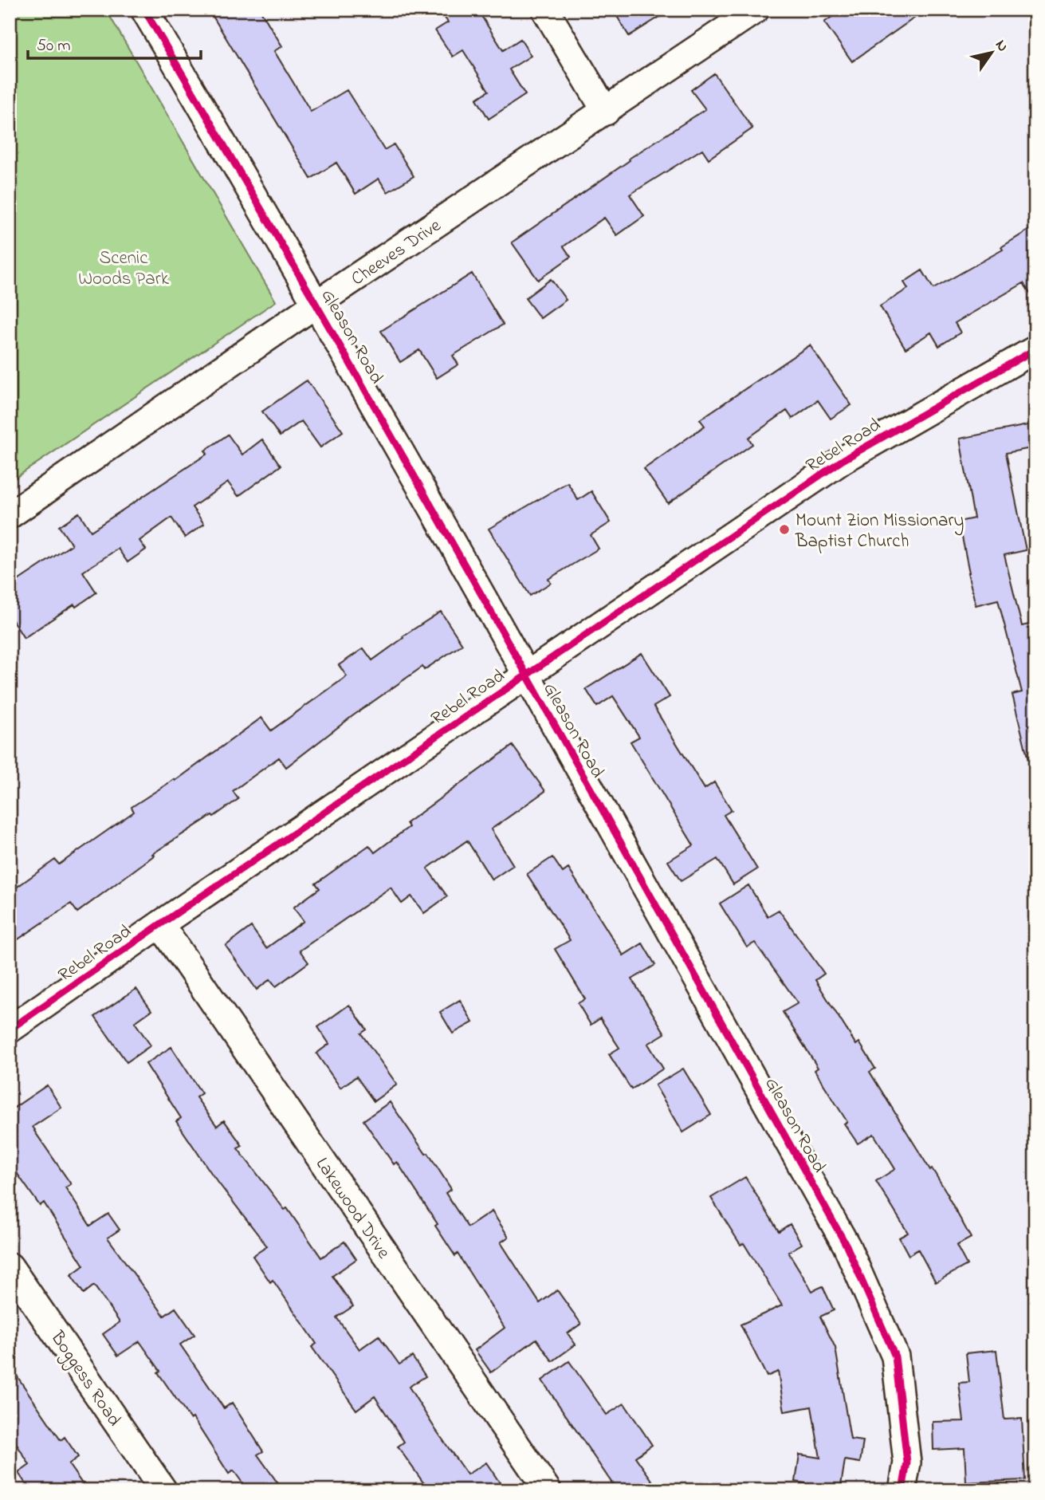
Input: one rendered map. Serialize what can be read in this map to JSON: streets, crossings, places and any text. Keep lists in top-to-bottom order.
{
  "streets": {
    "street": [
      "Cheeves Drive",
      "Gleason Road",
      "Rebel Road",
      "Lakewood Drive",
      "Boggess Road"
    ]
  },
  "crossings": [
    ["Cheeves Drive", "Gleason Road"],
    ["Gleason Road", "Rebel Road"],
    ["Rebel Road", "Lakewood Drive"]
  ],
  "parks": ["Scenic Woods Park"],
  "places": ["Mount Zion Missionary Baptist Church"],
  "scale_bar": "50 m",
  "north": "top right"
}
